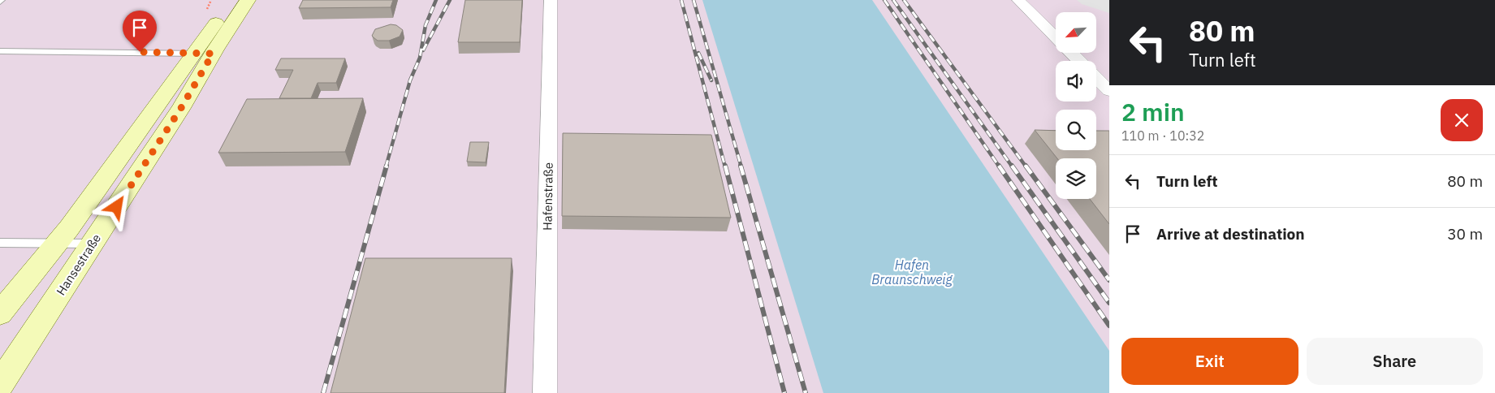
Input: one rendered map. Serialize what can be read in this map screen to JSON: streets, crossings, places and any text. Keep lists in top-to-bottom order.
{
  "streets": {
    "main road": ["Hansestraße"],
    "street": ["Hafenstraße"]
  },
  "water": ["Hafen Braunschweig"],
  "north": "bottom left",
  "page": {
    "turn": ["80 m", "Turn left"],
    "heading": ["2 min", "110 m · 10:32"],
    "list": [
      {
        "name": "Turn left",
        "value": "80 m"
      },
      {
        "name": "Arrive at destination",
        "value": "30 m"
      }
    ],
    "buttons": ["Exit", "Share"]
  }
}
